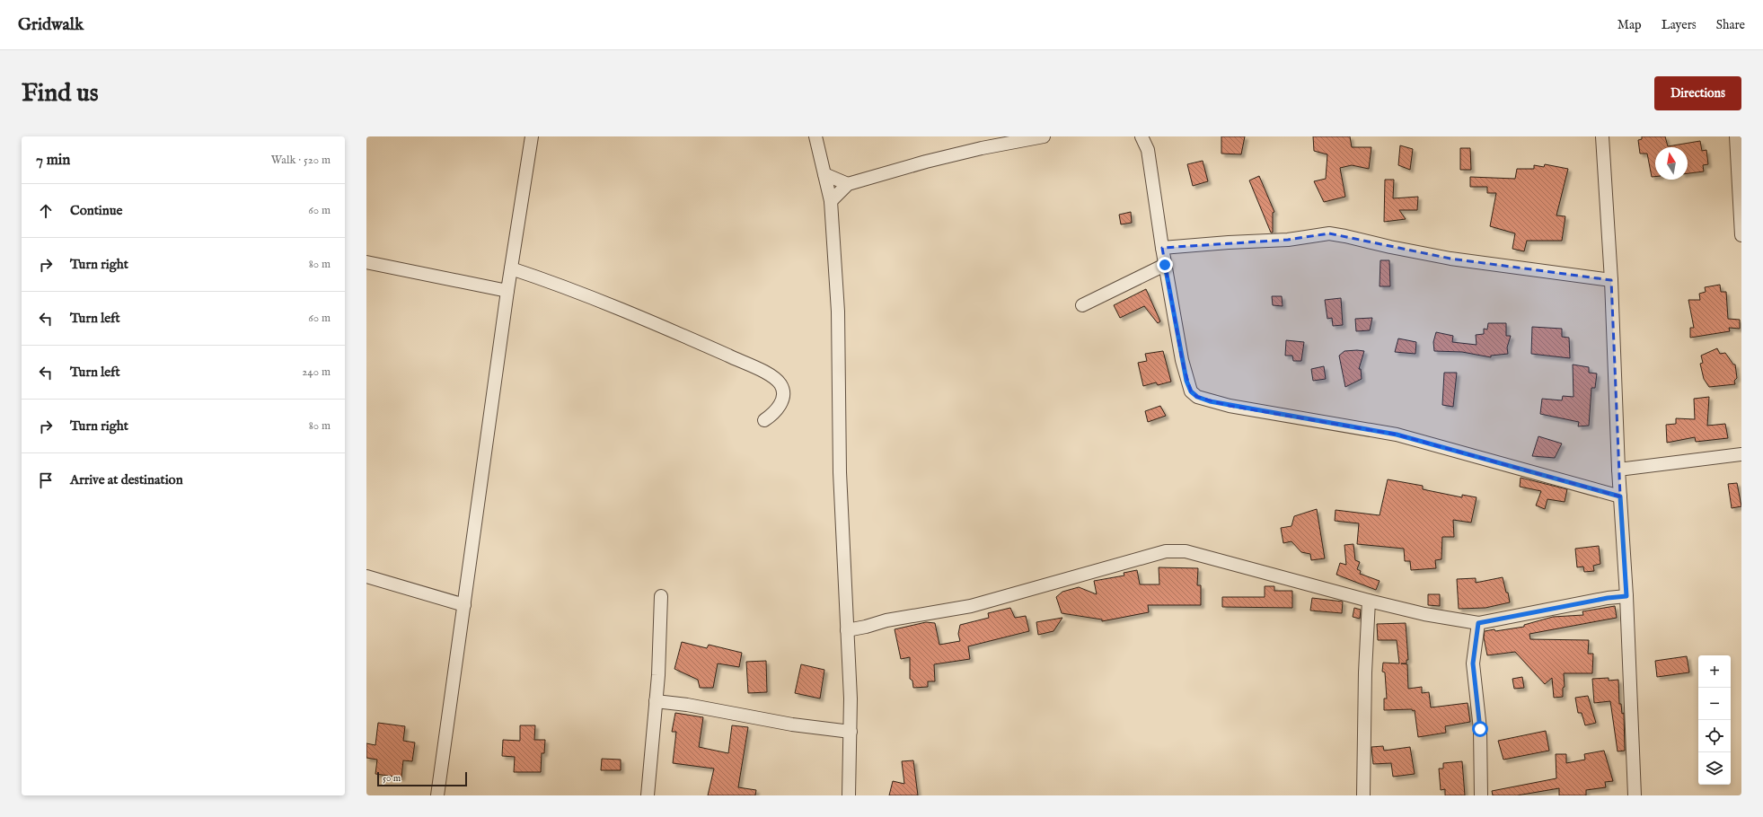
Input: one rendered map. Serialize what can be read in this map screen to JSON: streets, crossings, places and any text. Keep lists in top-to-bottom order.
{
  "scale_bar": "50 m",
  "north": "top",
  "page": {
    "header": "Gridwalk",
    "nav": ["Map", "Layers", "Share"],
    "buttons": "Directions",
    "title": "Find us",
    "heading": ["7 min", "Walk · 520 m"],
    "list": [
      ["Continue", "60 m"],
      ["Turn right", "80 m"],
      ["Turn left", "60 m"],
      ["Turn left", "240 m"],
      ["Turn right", "80 m"],
      "Arrive at destination"
    ],
    "map_buttons": ["+", "−"],
    "scale": "50 m"
  }
}
